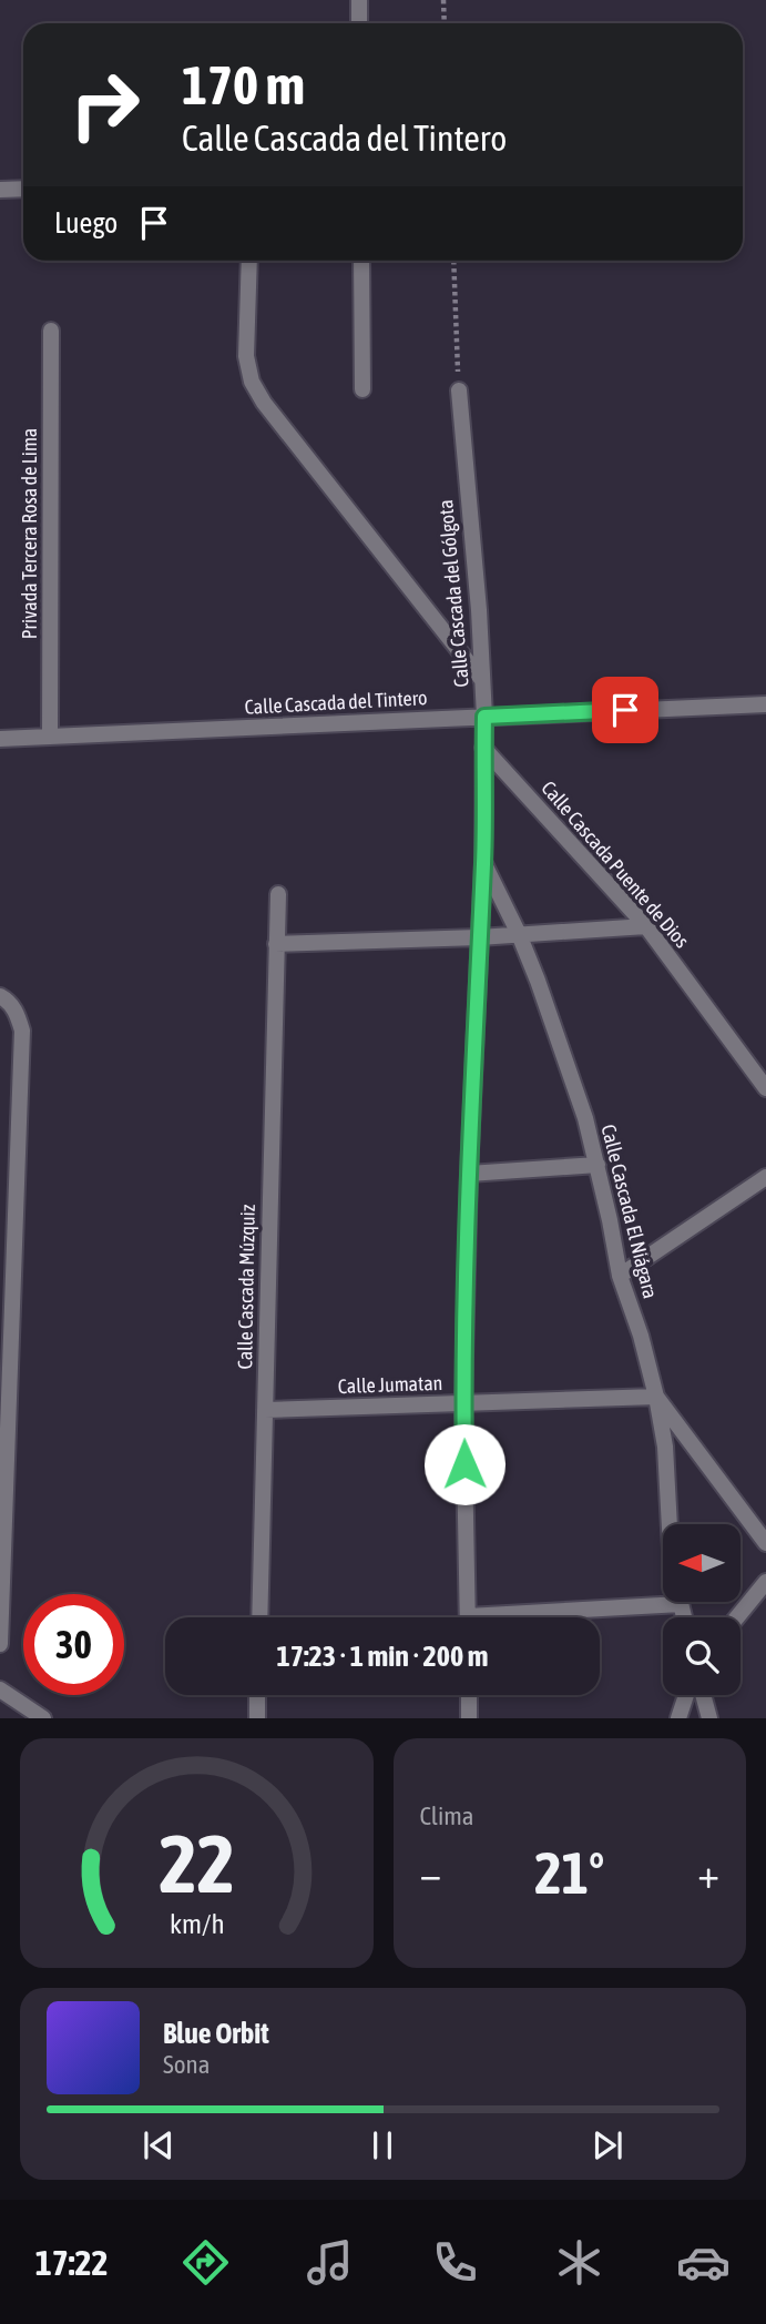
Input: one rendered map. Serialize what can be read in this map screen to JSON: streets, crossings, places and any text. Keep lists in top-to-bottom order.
{
  "streets": {
    "street": [
      "Privada Tercera Rosa de Lima",
      "Calle Cascada del Gólgota",
      "Calle Cascada del Tintero",
      "Calle Cascada Puente de Dios",
      "Calle Cascada El Niágara",
      "Calle Cascada Múzquiz",
      "Calle Jumatan"
    ]
  },
  "crossings": [
    ["Privada Tercera Rosa de Lima", "Calle Cascada del Tintero"],
    ["Calle Cascada del Gólgota", "Calle Cascada del Tintero"],
    ["Calle Cascada del Gólgota", "Calle Cascada Puente de Dios"],
    ["Calle Cascada del Gólgota", "Calle Cascada El Niágara"],
    ["Calle Cascada del Gólgota", "Calle Jumatan"],
    ["Calle Cascada El Niágara", "Calle Jumatan"],
    ["Calle Cascada Múzquiz", "Calle Jumatan"]
  ],
  "north": "left",
  "page": {
    "turn": ["170 m", "Calle Cascada del Tintero"],
    "then": "Luego",
    "limit": "30",
    "trip": "17:23 · 1 min · 200 m",
    "tile": "Clima",
    "heat": ["−", "21°", "+"],
    "song": ["Blue Orbit", "Sona"],
    "tabs": "17:22",
    "gauge": ["22", "km/h"]
  }
}
